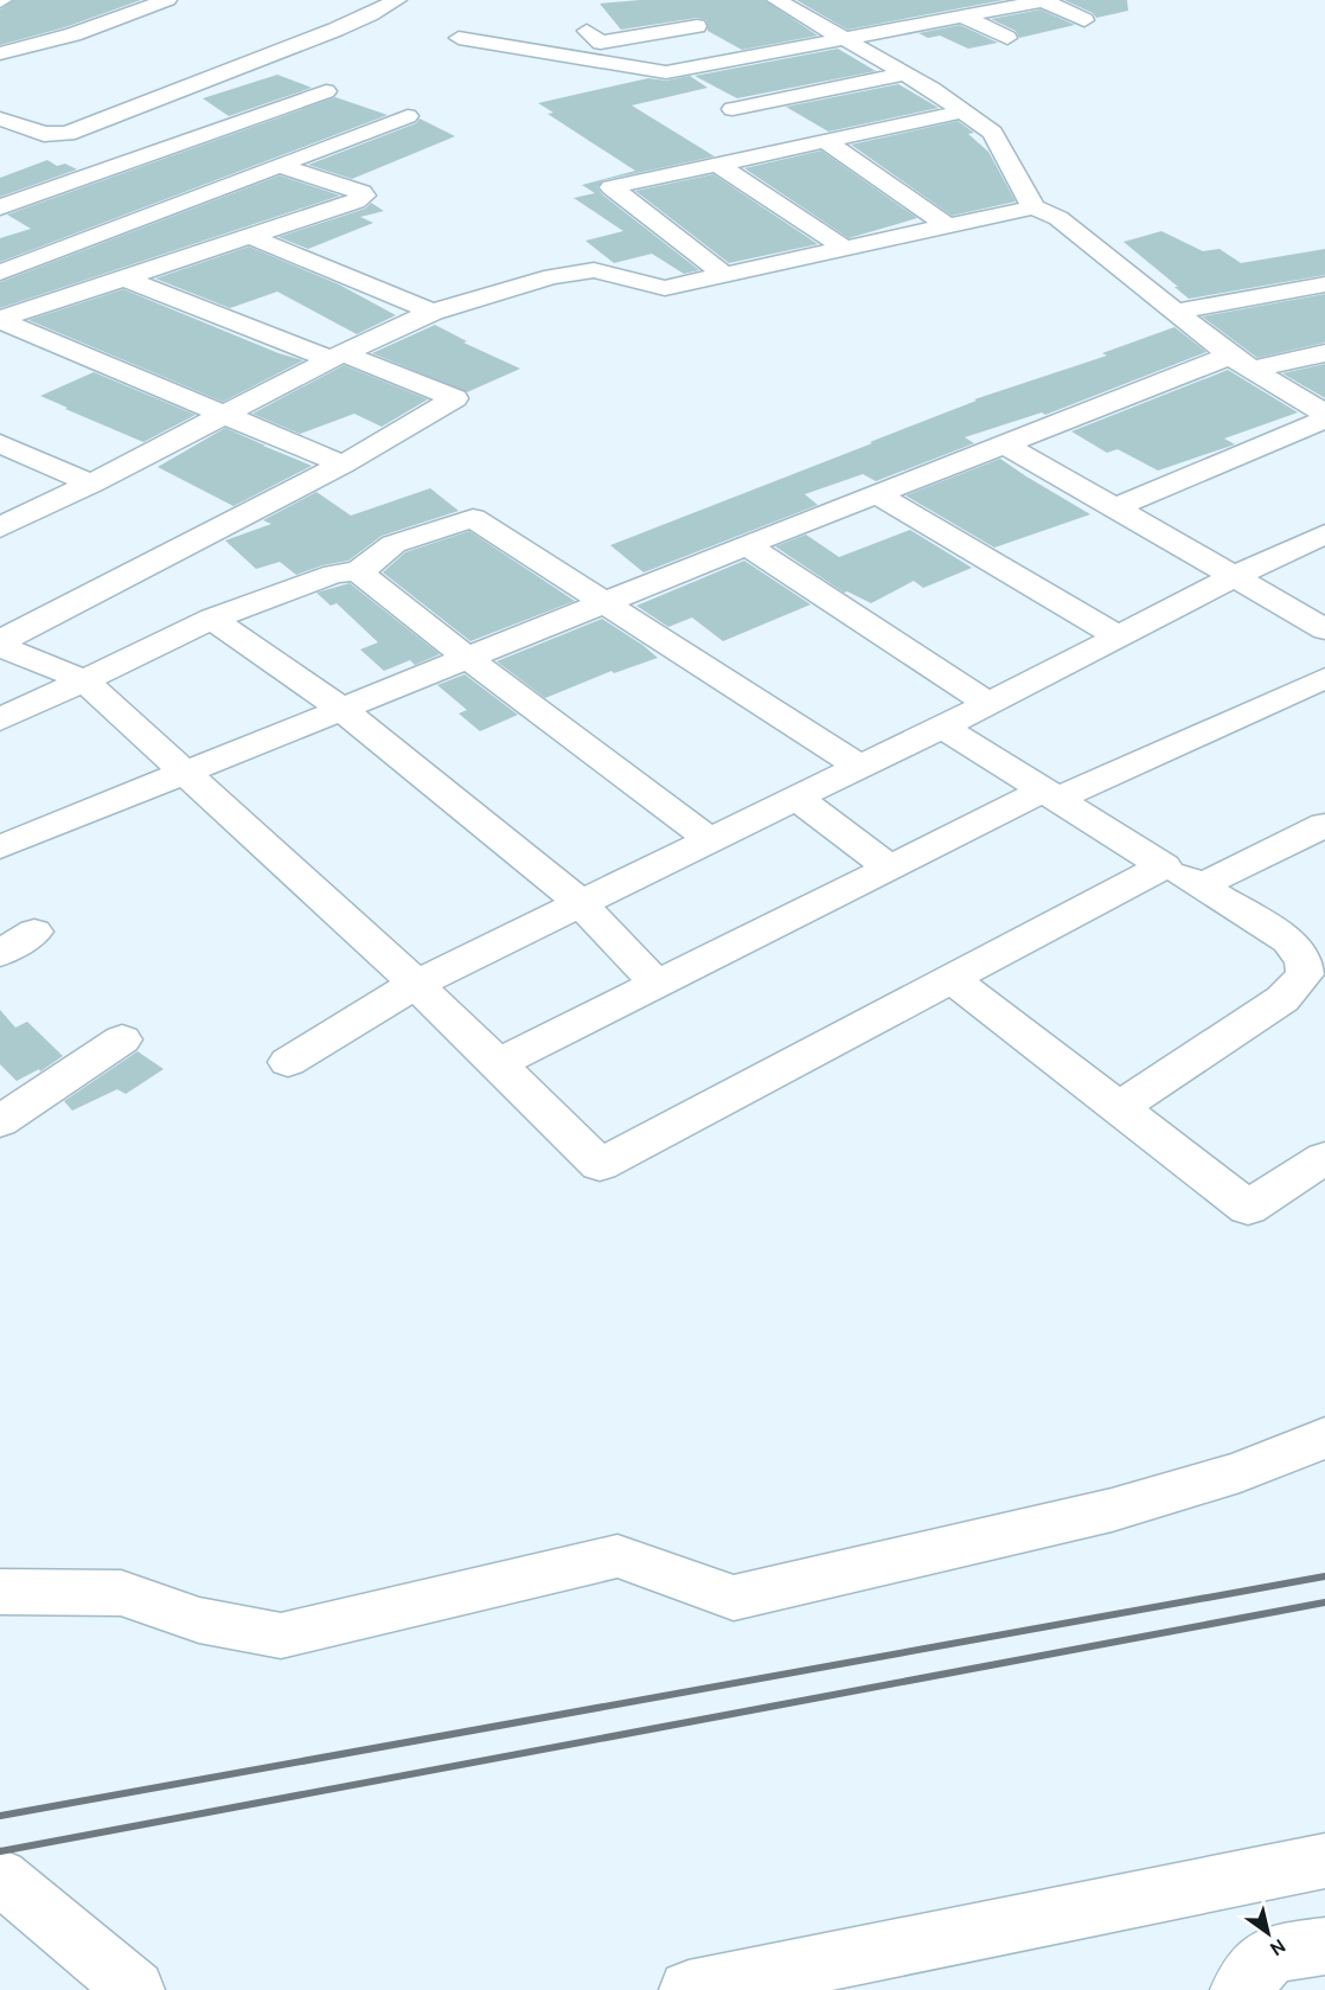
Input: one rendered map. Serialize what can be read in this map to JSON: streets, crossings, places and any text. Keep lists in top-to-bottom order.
{
  "north": "bottom right"
}
